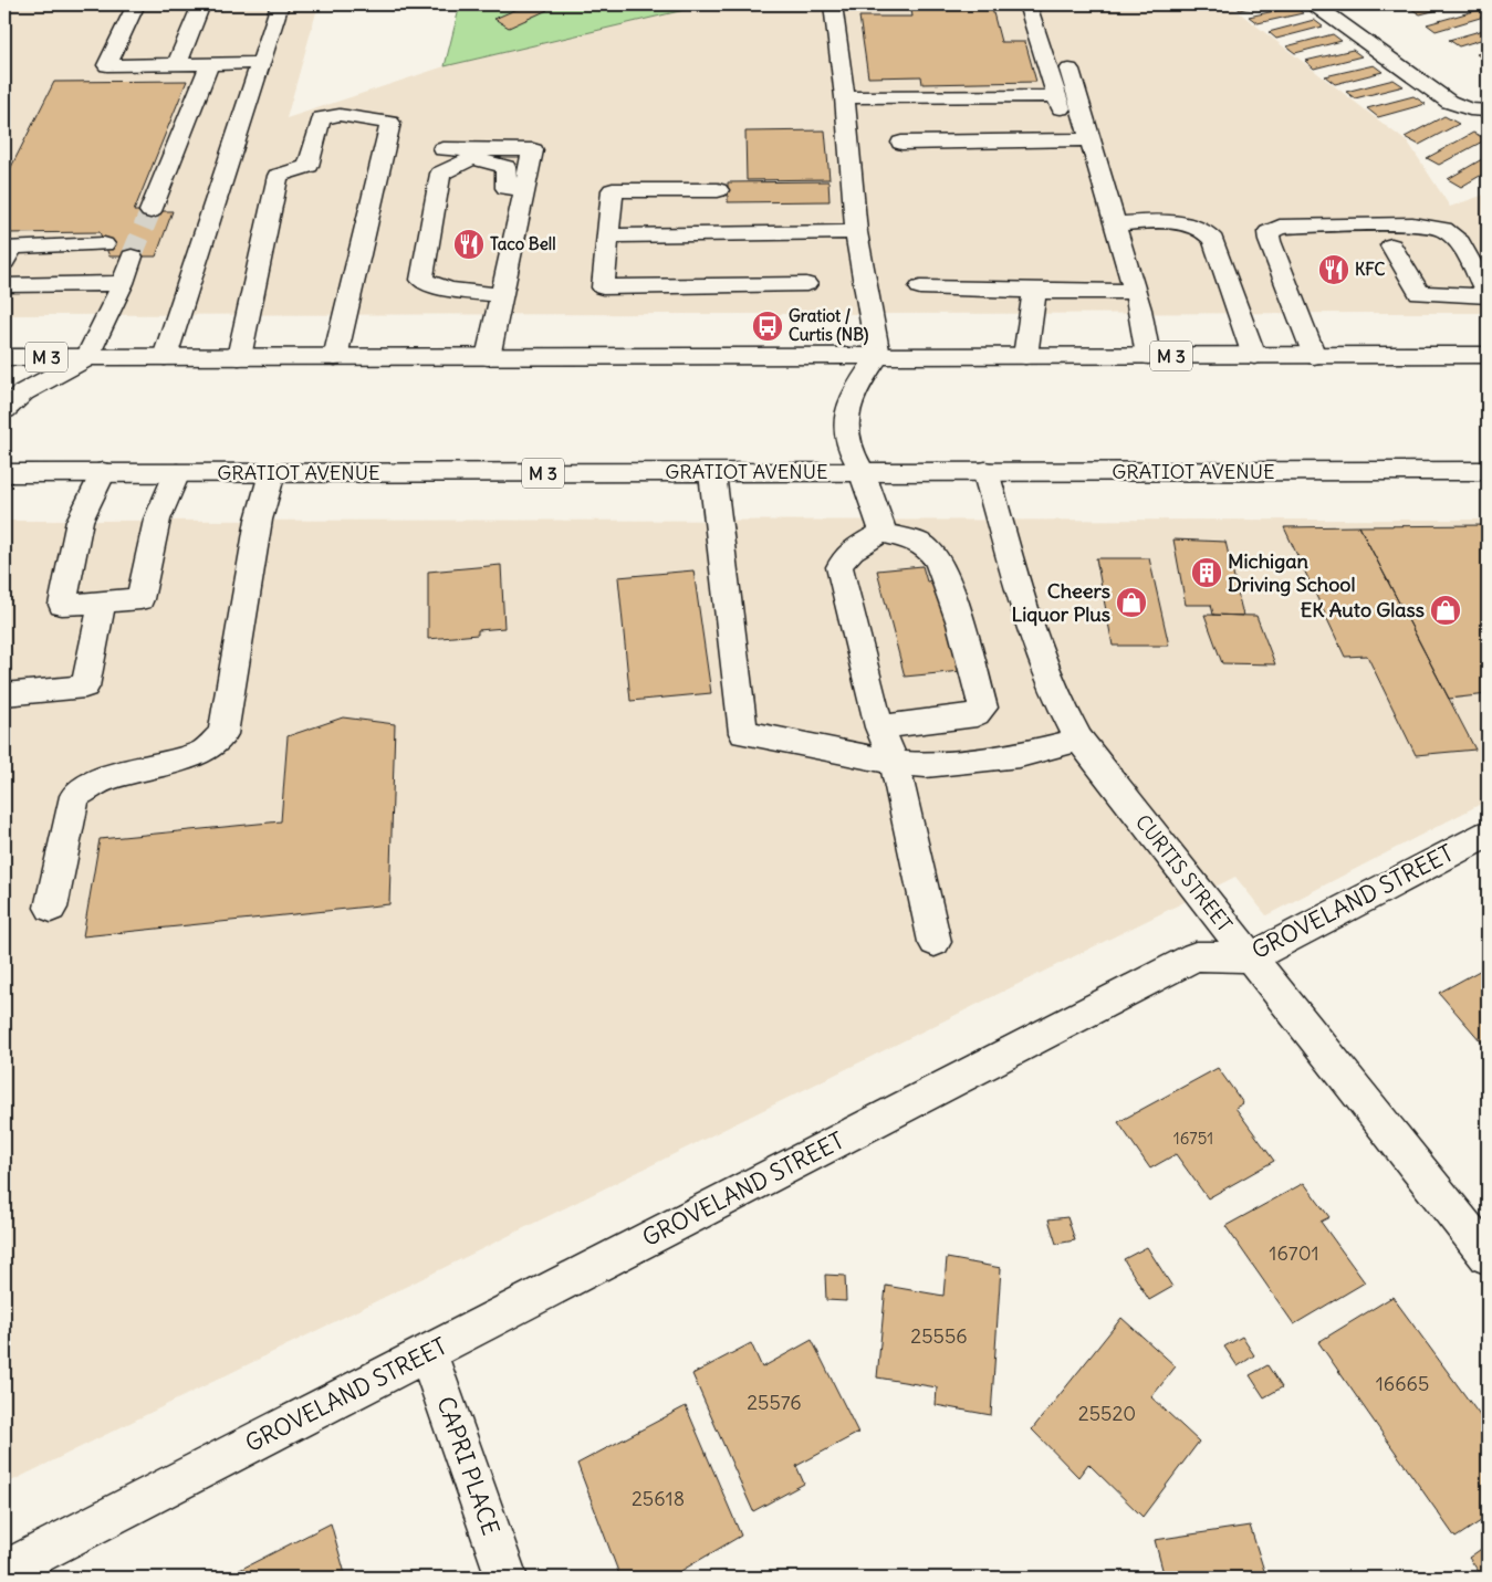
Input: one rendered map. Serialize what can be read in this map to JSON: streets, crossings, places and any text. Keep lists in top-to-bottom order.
{
  "streets": {
    "main road": [
      "M 3",
      "GRATIOT AVENUE",
      "CURTIS STREET",
      "GROVELAND STREET",
      "CAPRI PLACE"
    ]
  },
  "crossings": [
    ["GRATIOT AVENUE", "CURTIS STREET"],
    ["CURTIS STREET", "GROVELAND STREET"],
    ["GROVELAND STREET", "CAPRI PLACE"]
  ],
  "places": {
    "restaurant": ["Taco Bell", "KFC"],
    "bus stop": ["Gratiot / Curtis (NB)"],
    "building": ["Michigan Driving School"],
    "shop": ["Cheers Liquor Plus", "EK Auto Glass"]
  },
  "house_numbers": [
    "16751",
    "16701",
    "25556",
    "16665",
    "25576",
    "25520",
    "25618"
  ]
}
